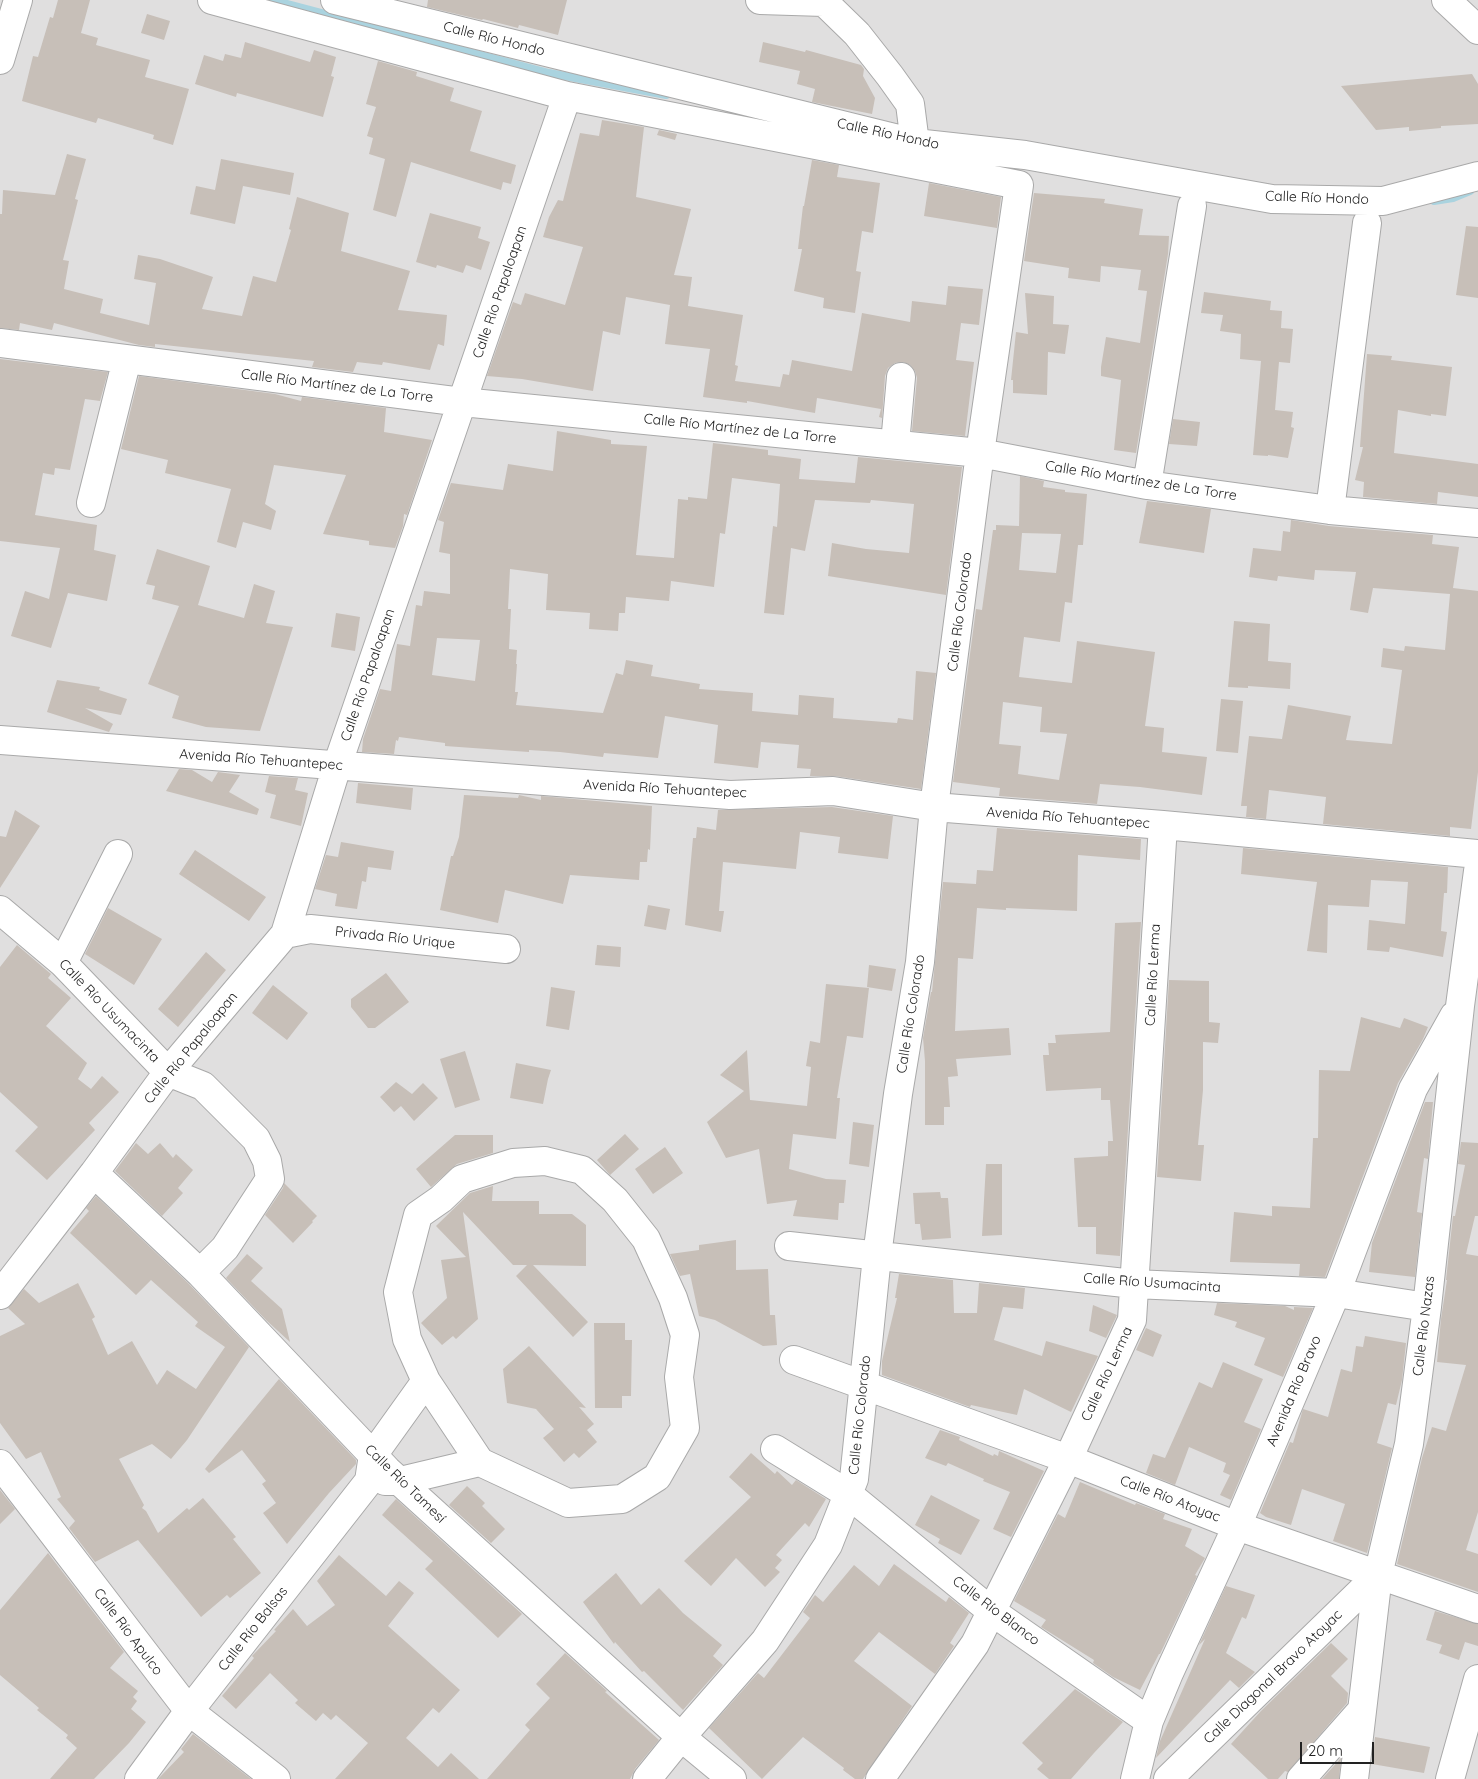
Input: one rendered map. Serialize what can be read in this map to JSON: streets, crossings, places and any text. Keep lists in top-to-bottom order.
{
  "streets": {
    "street": [
      "Calle Río Hondo",
      "Calle Río Papaloapan",
      "Calle Río Martínez de La Torre",
      "Calle Río Colorado",
      "Avenida Río Tehuantepec",
      "Privada Río Urique",
      "Calle Río Lerma",
      "Calle Río Usumacinta",
      "Calle Río Nazas",
      "Avenida Río Bravo",
      "Calle Río Tamesí",
      "Calle Río Atoyac",
      "Calle Río Blanco",
      "Calle Río Balsas",
      "Calle Río Apulco",
      "Calle Diagonal Bravo Atoyac"
    ]
  },
  "crossings": [
    ["Calle Río Hondo", "Calle Río Papaloapan"],
    ["Calle Río Hondo", "Calle Río Colorado"],
    ["Calle Río Papaloapan", "Calle Río Martínez de La Torre"],
    ["Calle Río Papaloapan", "Avenida Río Tehuantepec"],
    ["Calle Río Papaloapan", "Privada Río Urique"],
    ["Calle Río Papaloapan", "Calle Río Usumacinta"],
    ["Calle Río Papaloapan", "Calle Río Tamesí"],
    ["Calle Río Martínez de La Torre", "Calle Río Colorado"],
    ["Calle Río Colorado", "Avenida Río Tehuantepec"],
    ["Calle Río Colorado", "Calle Río Usumacinta"],
    ["Calle Río Colorado", "Calle Río Tamesí"],
    ["Calle Río Colorado", "Calle Río Atoyac"],
    ["Calle Río Colorado", "Calle Río Blanco"],
    ["Avenida Río Tehuantepec", "Calle Río Lerma"],
    ["Calle Río Lerma", "Calle Río Usumacinta"],
    ["Calle Río Lerma", "Calle Río Atoyac"],
    ["Calle Río Lerma", "Calle Río Blanco"],
    ["Calle Río Usumacinta", "Calle Río Nazas"],
    ["Calle Río Usumacinta", "Avenida Río Bravo"],
    ["Calle Río Usumacinta", "Calle Río Tamesí"],
    ["Calle Río Nazas", "Avenida Río Bravo"],
    ["Calle Río Nazas", "Calle Río Atoyac"],
    ["Calle Río Nazas", "Calle Diagonal Bravo Atoyac"],
    ["Avenida Río Bravo", "Calle Río Atoyac"],
    ["Avenida Río Bravo", "Calle Río Blanco"],
    ["Calle Río Tamesí", "Calle Río Balsas"],
    ["Calle Río Atoyac", "Calle Diagonal Bravo Atoyac"],
    ["Calle Río Balsas", "Calle Río Apulco"]
  ],
  "scale_bar": "20 m"
}
